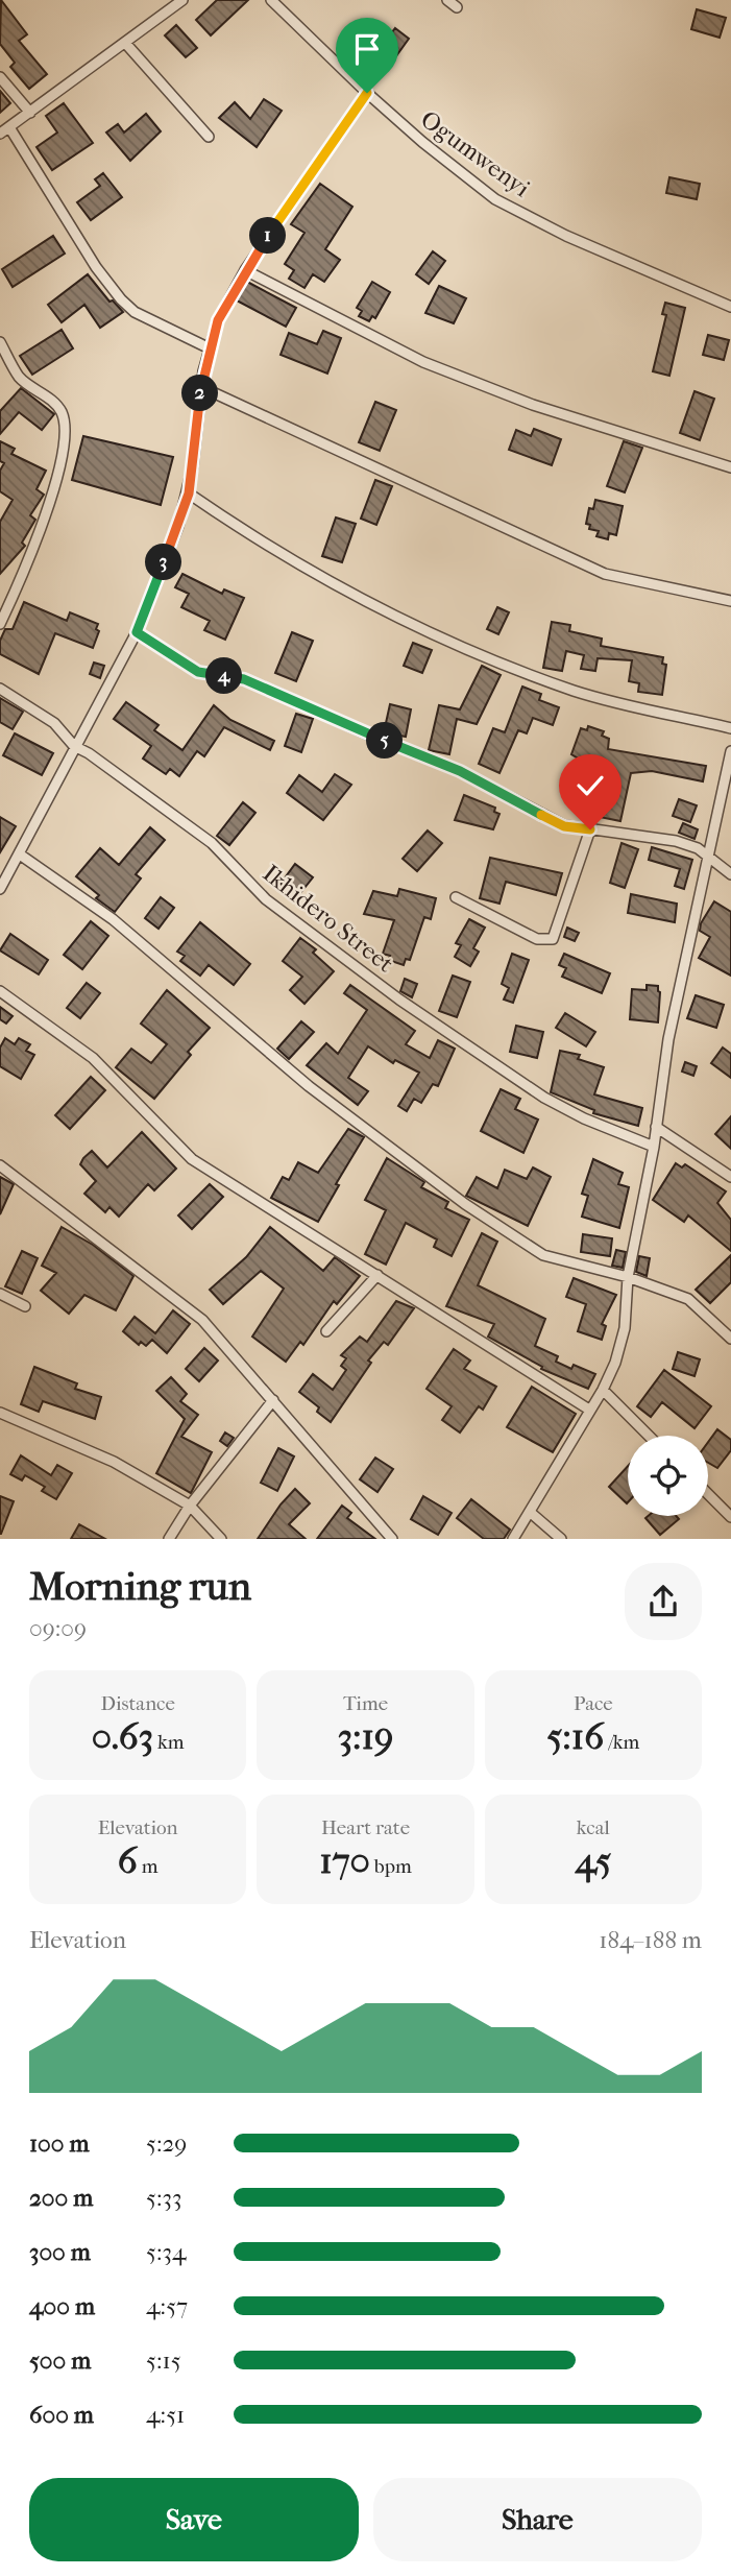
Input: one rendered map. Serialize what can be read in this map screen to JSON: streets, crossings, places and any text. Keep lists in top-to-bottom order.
{
  "streets": {
    "street": ["Ogumwenyi", "Ikhidero Street"]
  },
  "page": {
    "pins": [
      "1",
      "2",
      "3",
      "4",
      "5"
    ],
    "heading": ["Morning run", "09:09"],
    "stats": [
      ["Distance", "0.63 km"],
      ["Time", "3:19"],
      ["Pace", "5:16 /km"],
      ["Elevation", "6 m"],
      ["Heart rate", "170 bpm"],
      ["kcal", "45"]
    ],
    "chart": ["Elevation", "184–188 m"],
    "list": [
      {
        "name": "100 m",
        "note": "5:29"
      },
      {
        "name": "200 m",
        "note": "5:33"
      },
      {
        "name": "300 m",
        "note": "5:34"
      },
      {
        "name": "400 m",
        "note": "4:57"
      },
      {
        "name": "500 m",
        "note": "5:15"
      },
      {
        "name": "600 m",
        "note": "4:51"
      }
    ],
    "buttons": ["Save", "Share"]
  }
}
